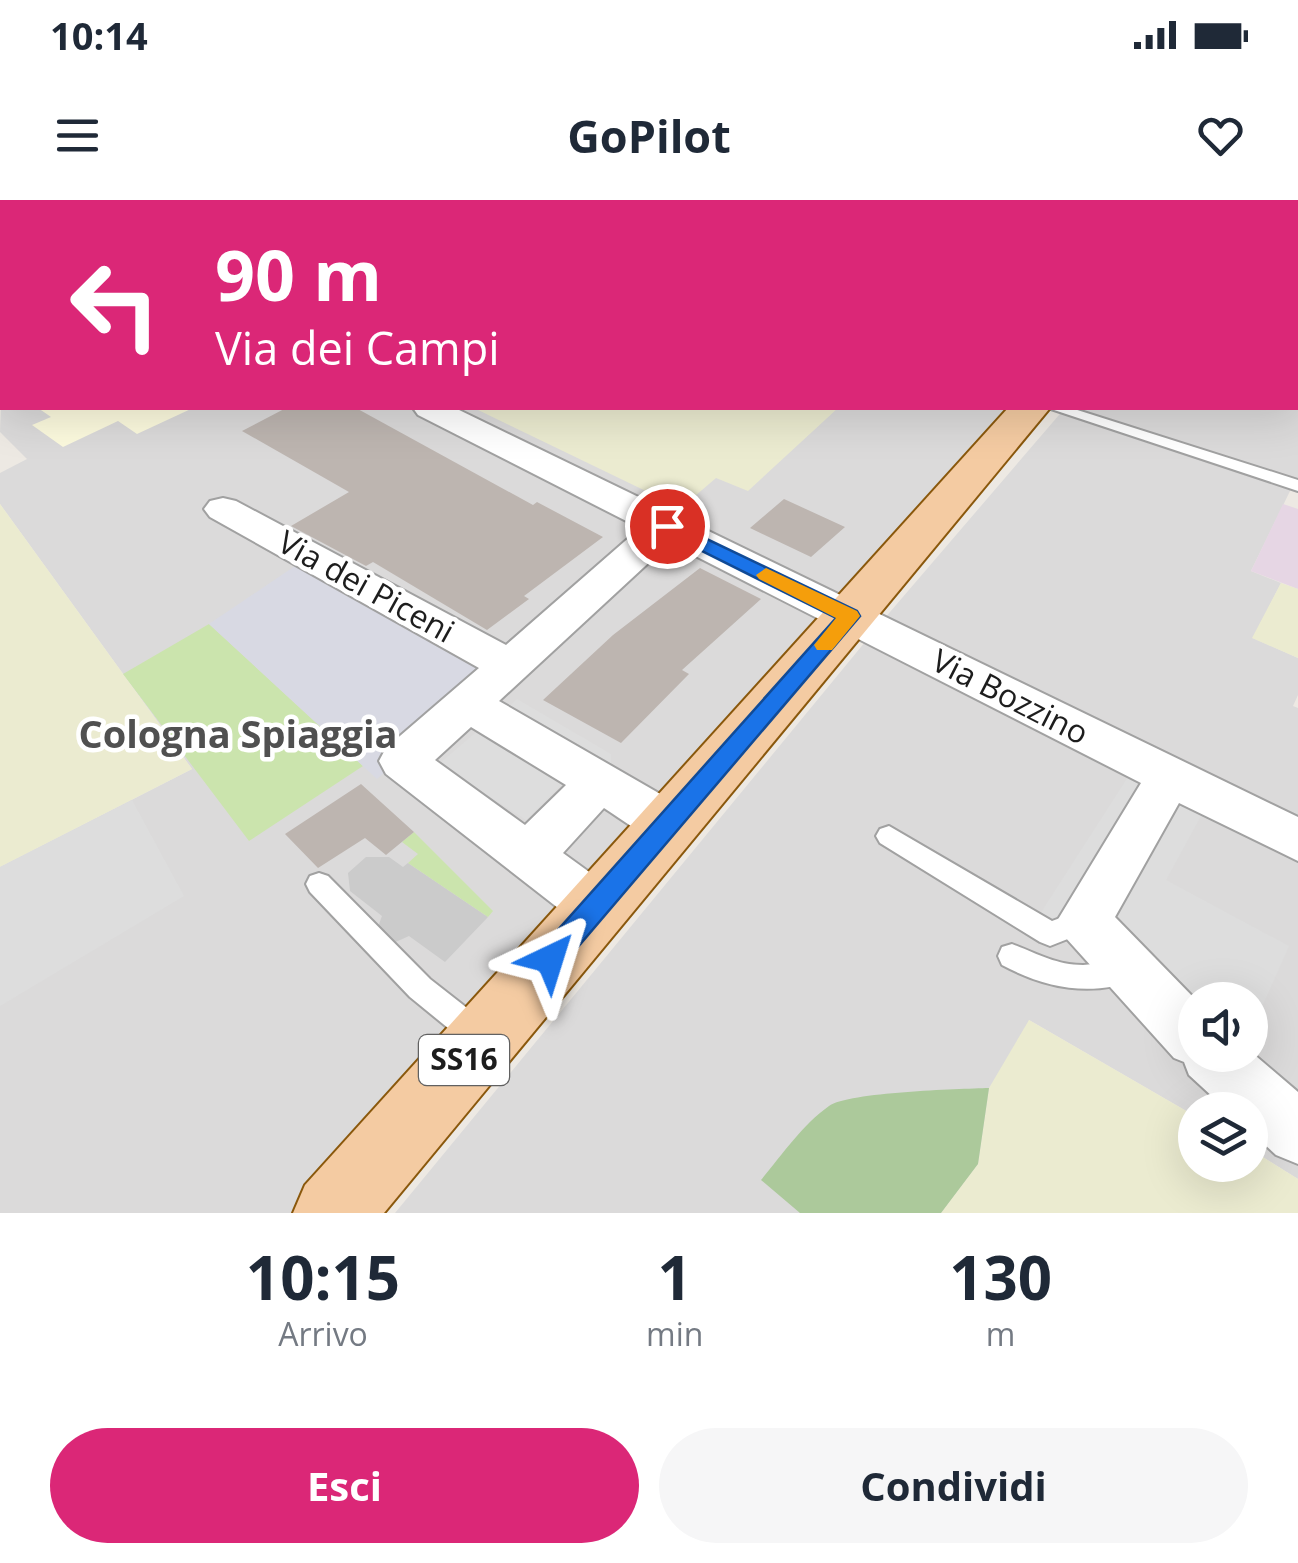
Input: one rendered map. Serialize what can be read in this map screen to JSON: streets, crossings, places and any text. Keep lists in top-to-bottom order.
{
  "streets": {
    "main road": ["SS16"],
    "street": ["Via dei Piceni", "Via Bozzino"]
  },
  "crossings": [
    ["Via Bozzino", "SS16"]
  ],
  "districts": ["Cologna Spiaggia"],
  "page": {
    "status": "10:14",
    "header": "GoPilot",
    "turn": ["90 m", "Via dei Campi"],
    "eta": [
      "10:15",
      "Arrivo",
      "1",
      "min",
      "130",
      "m"
    ],
    "buttons": ["Esci", "Condividi"]
  }
}
